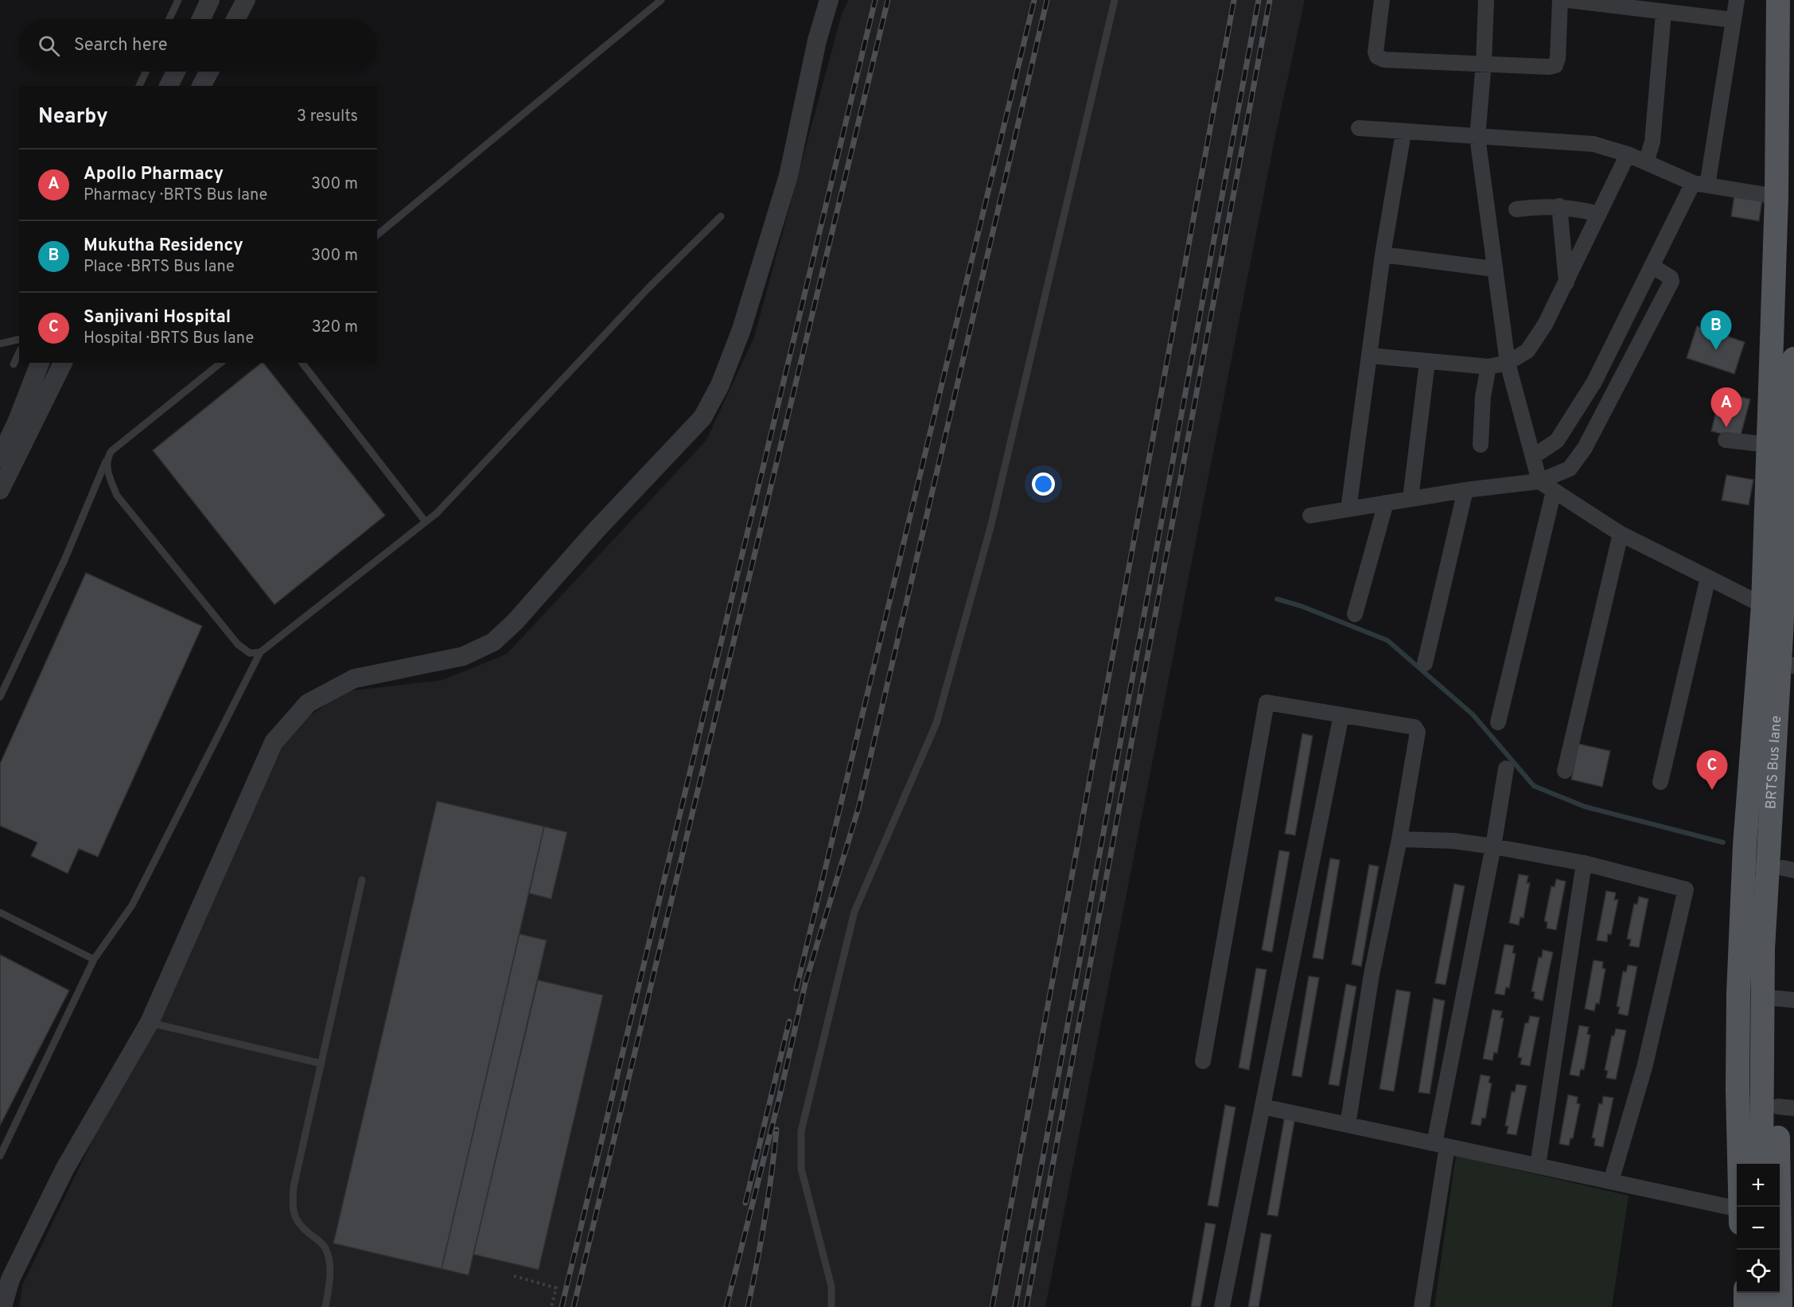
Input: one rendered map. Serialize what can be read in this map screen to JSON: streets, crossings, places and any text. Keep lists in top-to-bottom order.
{
  "streets": {
    "main road": ["BRTS Bus lane"]
  },
  "page": {
    "search": "Search here",
    "heading": ["Nearby", "3 results"],
    "list": [
      {
        "mark": "A",
        "name": "Apollo Pharmacy",
        "note": "Pharmacy · BRTS Bus lane",
        "value": "300 m"
      },
      {
        "mark": "B",
        "name": "Mukutha Residency",
        "note": "Place · BRTS Bus lane",
        "value": "300 m"
      },
      {
        "mark": "C",
        "name": "Sanjivani Hospital",
        "note": "Hospital · BRTS Bus lane",
        "value": "320 m"
      }
    ],
    "pins": ["B", "A", "C"],
    "map_buttons": ["+", "−"]
  }
}
